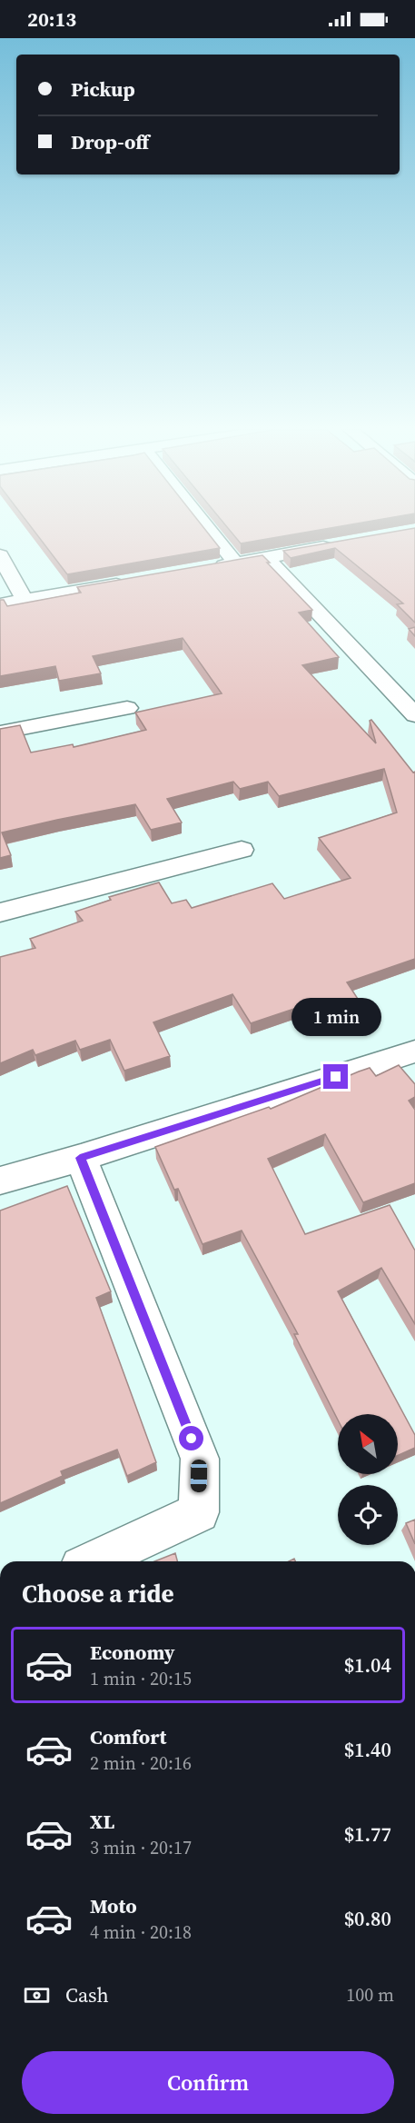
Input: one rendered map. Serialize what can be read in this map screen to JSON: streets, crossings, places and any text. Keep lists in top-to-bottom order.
{
  "north": "top left",
  "page": {
    "status": "20:13",
    "banner": ["Pickup", "Drop-off"],
    "bubble": "1 min",
    "heading": "Choose a ride",
    "list": [
      {
        "name": "Economy",
        "note": "1 min · 20:15",
        "value": "$1.04"
      },
      {
        "name": "Comfort",
        "note": "2 min · 20:16",
        "value": "$1.40"
      },
      {
        "name": "XL",
        "note": "3 min · 20:17",
        "value": "$1.77"
      },
      {
        "name": "Moto",
        "note": "4 min · 20:18",
        "value": "$0.80"
      }
    ],
    "pay": ["Cash", "100 m"],
    "buttons": "Confirm"
  }
}
